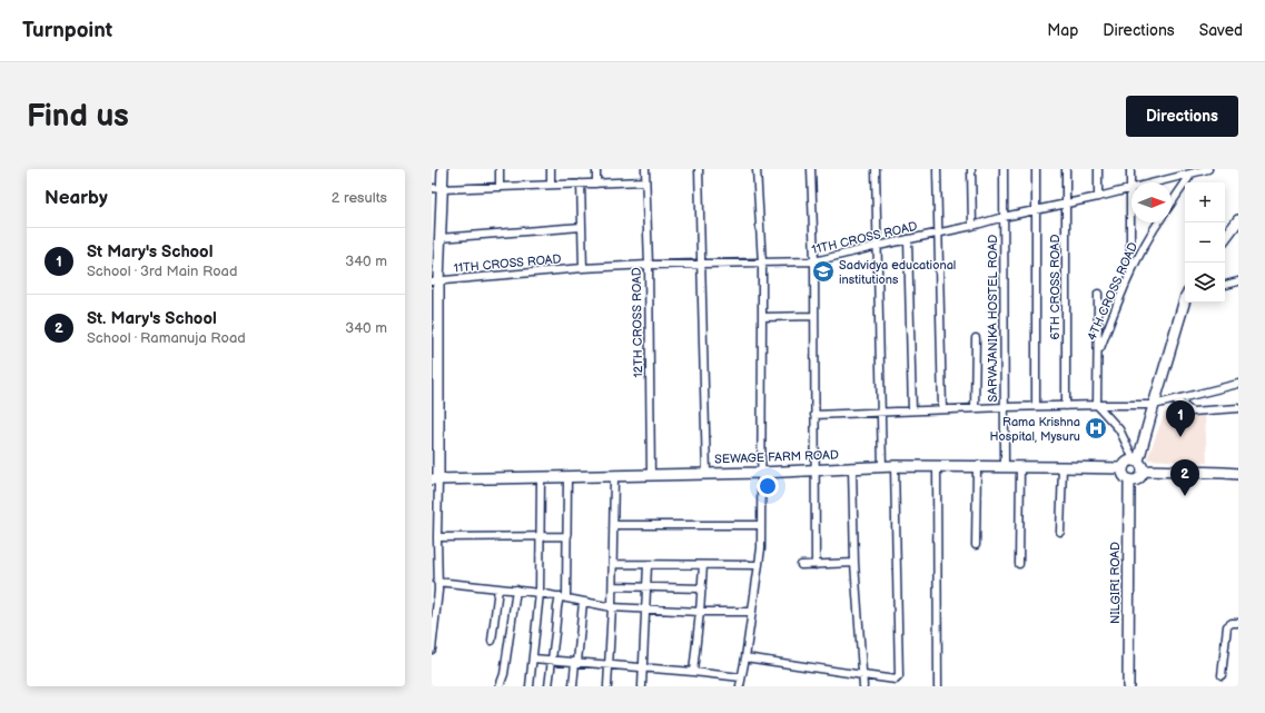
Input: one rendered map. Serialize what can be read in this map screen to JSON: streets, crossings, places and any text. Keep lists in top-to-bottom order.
{
  "streets": {
    "main road": ["SEWAGE FARM ROAD", "NILGIRI ROAD"],
    "street": [
      "11TH CROSS ROAD",
      "6TH CROSS ROAD",
      "4TH CROSS ROAD",
      "SARVAJANIKA HOSTEL ROAD",
      "12TH CROSS ROAD"
    ]
  },
  "crossings": [
    ["11TH CROSS ROAD", "6TH CROSS ROAD"],
    ["11TH CROSS ROAD", "SARVAJANIKA HOSTEL ROAD"],
    ["11TH CROSS ROAD", "12TH CROSS ROAD"],
    ["SARVAJANIKA HOSTEL ROAD", "SEWAGE FARM ROAD"],
    ["12TH CROSS ROAD", "SEWAGE FARM ROAD"],
    ["SEWAGE FARM ROAD", "NILGIRI ROAD"]
  ],
  "places": {
    "school or university": ["Sadvidya educational institutions"],
    "hospital": ["Rama Krishna Hospital, Mysuru"]
  },
  "north": "right",
  "page": {
    "header": "Turnpoint",
    "nav": ["Map", "Directions", "Saved"],
    "buttons": "Directions",
    "title": "Find us",
    "heading": ["Nearby", "2 results"],
    "map_buttons": ["+", "−"],
    "list": [
      {
        "mark": "1",
        "name": "St Mary's School",
        "note": "School · 3rd Main Road",
        "value": "340 m"
      },
      {
        "mark": "2",
        "name": "St. Mary's School",
        "note": "School · Ramanuja Road",
        "value": "340 m"
      }
    ],
    "pins": ["1", "2"]
  }
}
